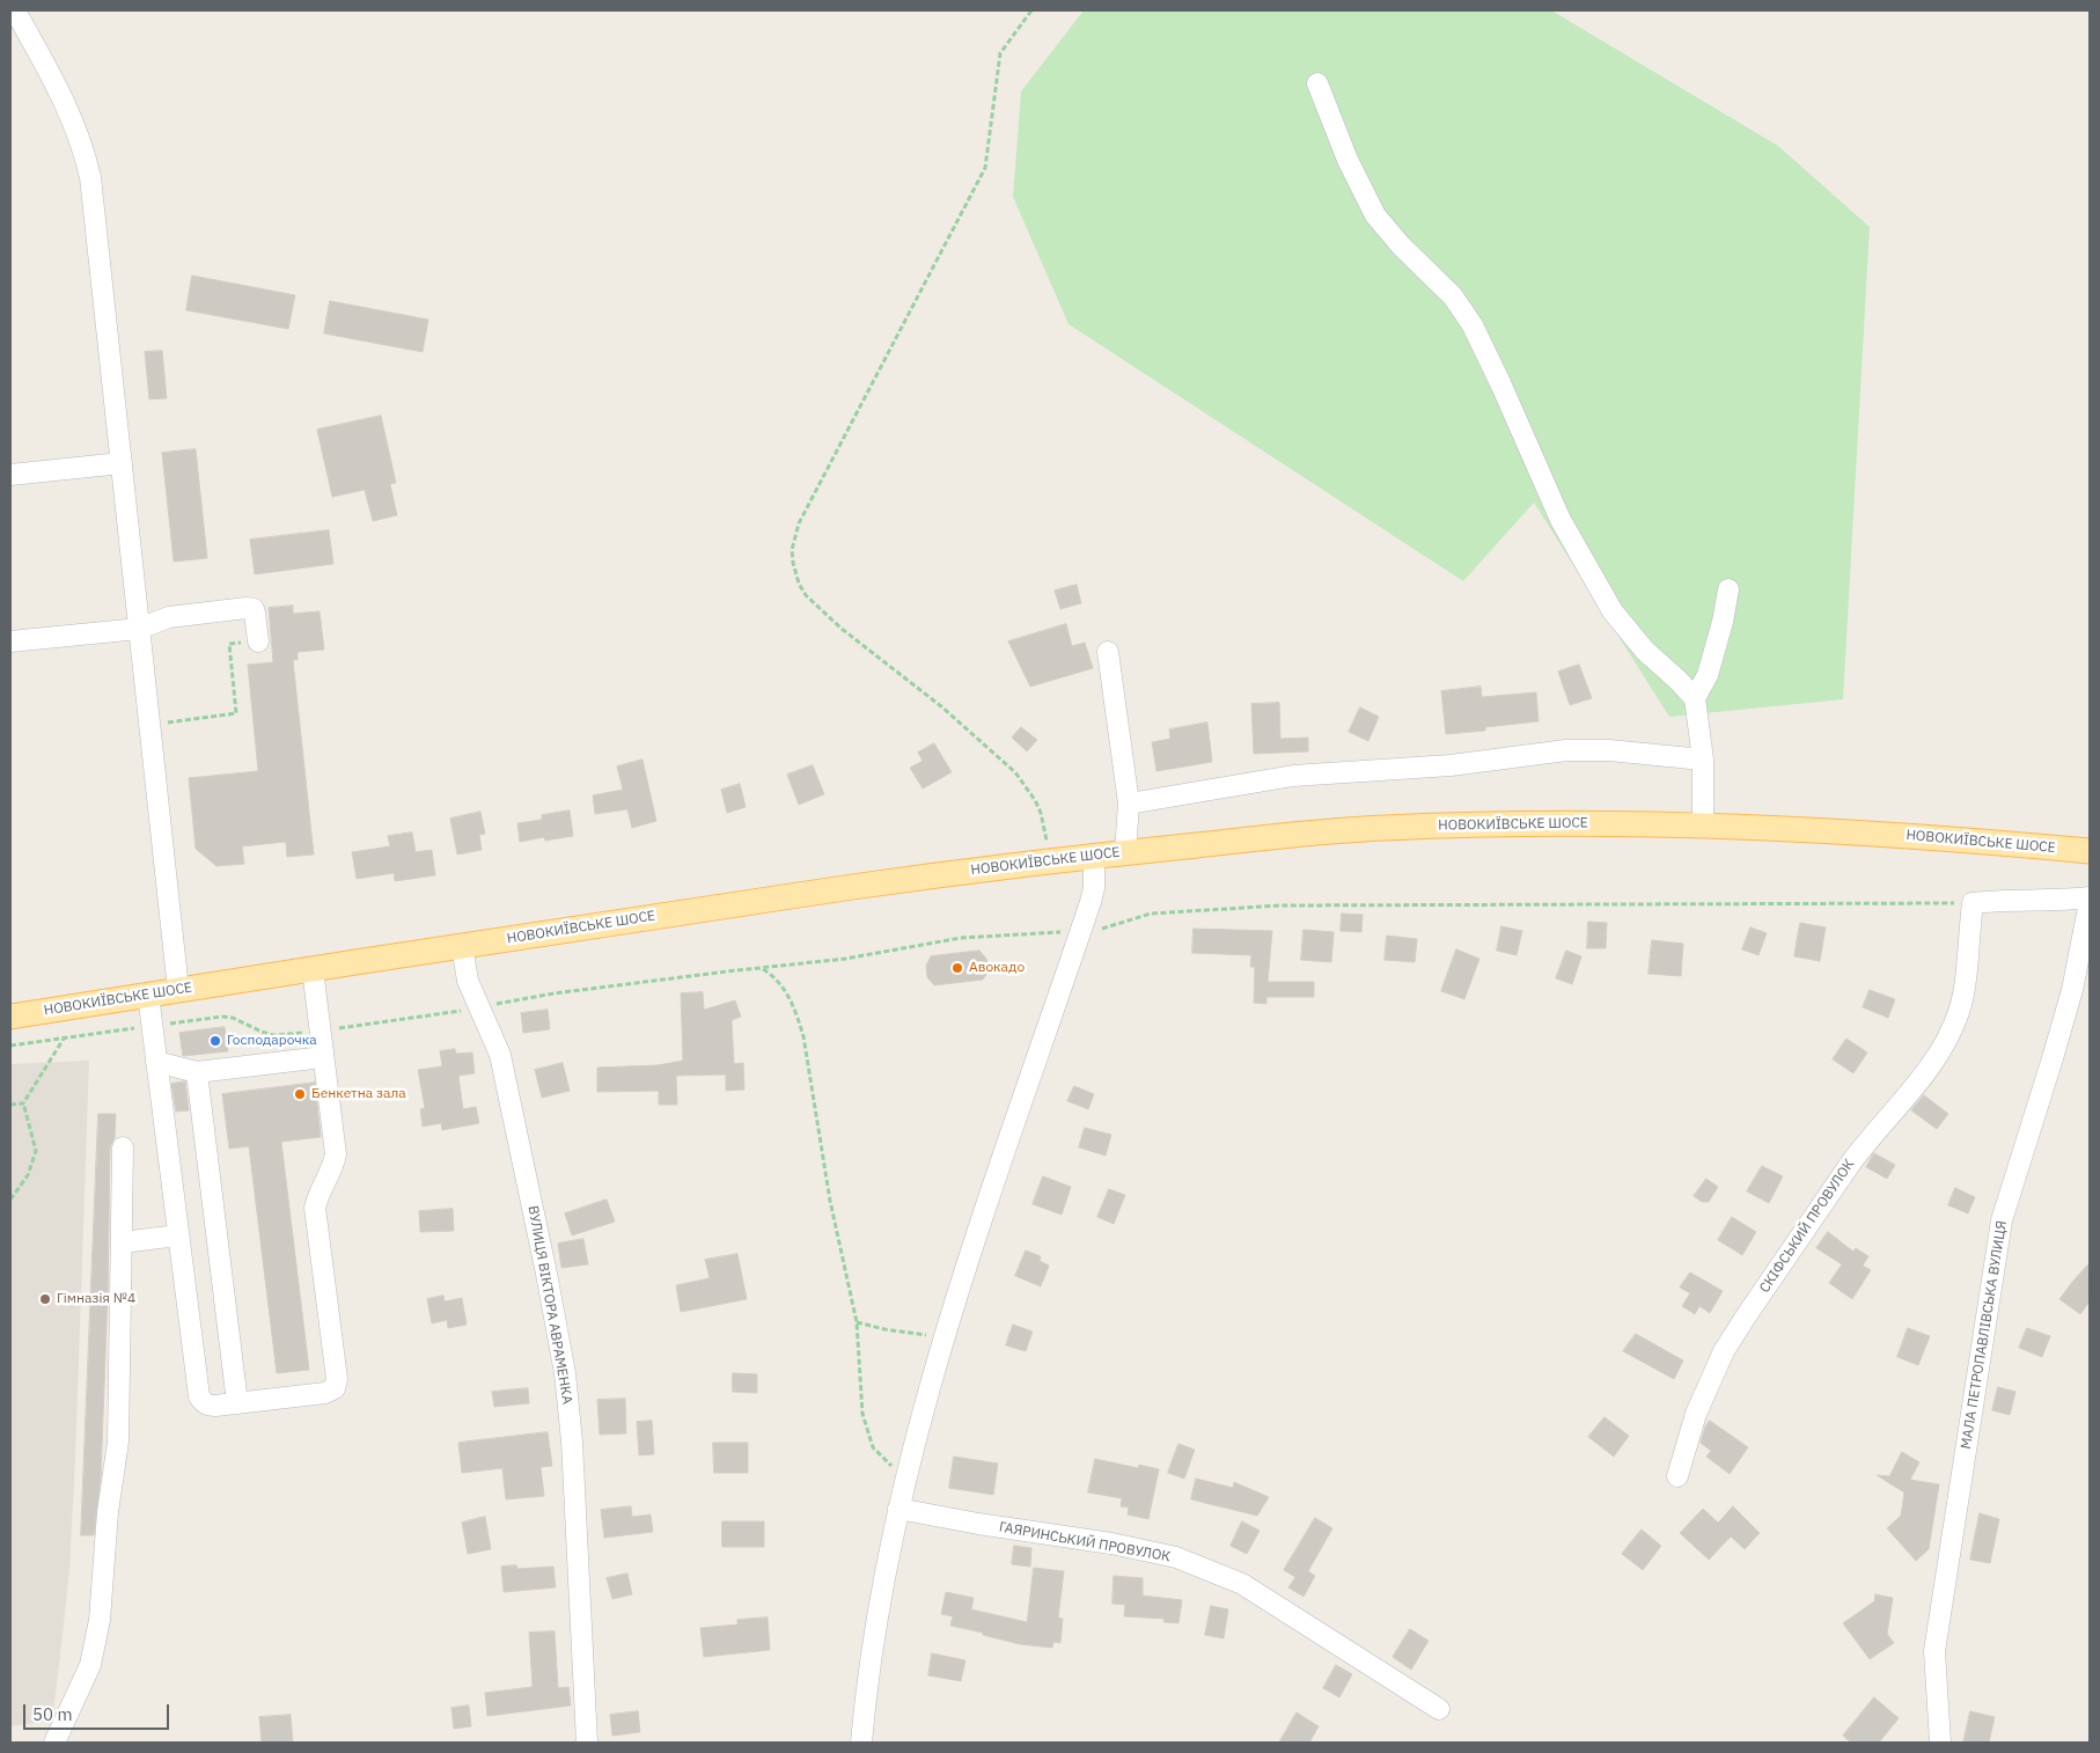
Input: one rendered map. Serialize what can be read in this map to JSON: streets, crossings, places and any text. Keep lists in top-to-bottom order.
{
  "streets": {
    "main road": ["НОВОКИЇВСЬКЕ ШОСЕ"],
    "street": [
      "СКІФСЬКИЙ ПРОВУЛОК",
      "ВУЛИЦЯ ВІКТОРА АВРАМЕНКА",
      "МАЛА ПЕТРОПАВЛІВСЬКА ВУЛИЦЯ",
      "ГАЯРИНСЬКИЙ ПРОВУЛОК"
    ]
  },
  "crossings": [
    ["НОВОКИЇВСЬКЕ ШОСЕ", "ВУЛИЦЯ ВІКТОРА АВРАМЕНКА"]
  ],
  "places": [
    "Авокадо",
    "Господарочка",
    "Бенкетна зала",
    "Гімназія №4"
  ],
  "scale_bar": "50 m"
}
